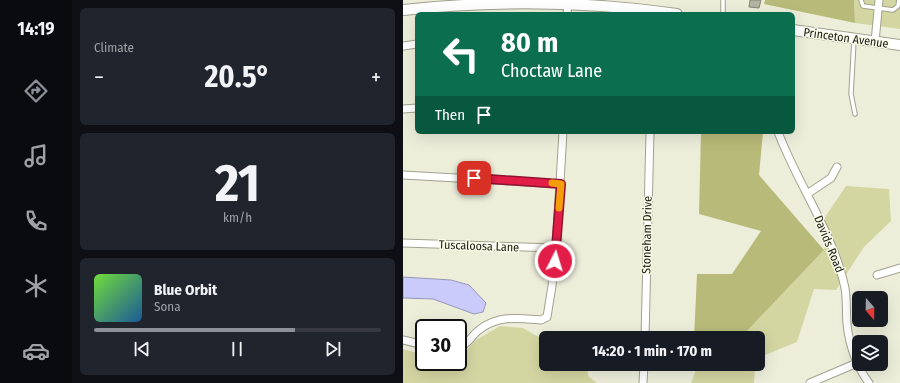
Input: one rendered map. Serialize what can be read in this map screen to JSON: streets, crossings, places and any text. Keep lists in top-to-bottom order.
{
  "streets": {
    "main road": ["Princeton Avenue"],
    "street": ["Stoneham Drive", "Davids Road", "Tuscaloosa Lane"]
  },
  "north": "bottom",
  "page": {
    "tabs": "14:19",
    "tile": [
      "Climate",
      ["21", "km/h"]
    ],
    "turn": ["80 m", "Choctaw Lane"],
    "heat": ["−", "20.5°", "+"],
    "then": "Then",
    "song": ["Blue Orbit", "Sona"],
    "limit": "30",
    "trip": "14:20 · 1 min · 170 m"
  }
}
